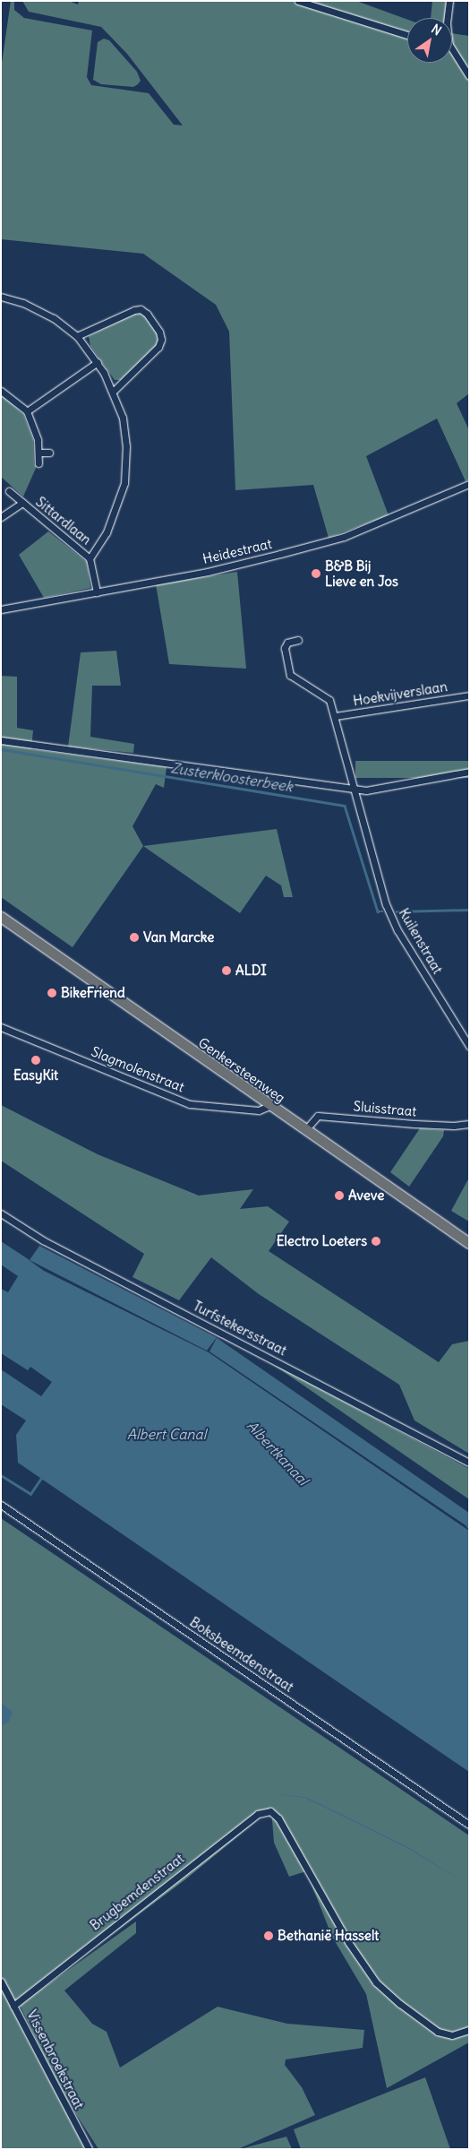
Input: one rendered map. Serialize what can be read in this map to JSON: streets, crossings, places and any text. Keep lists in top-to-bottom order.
{
  "streets": {
    "main road": ["Genkersteenweg"],
    "street": [
      "Sittardlaan",
      "Heidestraat",
      "Hoekvijverslaan",
      "Kuilenstraat",
      "Slagmolenstraat",
      "Sluisstraat",
      "Turfstekersstraat",
      "Boksbeemdenstraat",
      "Brugbemdenstraat",
      "Vissenbroekstraat"
    ]
  },
  "crossings": [
    ["Slagmolenstraat", "Genkersteenweg"],
    ["Genkersteenweg", "Sluisstraat"],
    ["Brugbemdenstraat", "Vissenbroekstraat"]
  ],
  "water": ["Zusterkloosterbeek", "Albert Canal", "Albertkanaal"],
  "places": [
    "B&B Bij Lieve en Jos",
    "Van Marcke",
    "ALDI",
    "BikeFriend",
    "EasyKit",
    "Aveve",
    "Electro Loeters",
    "Bethanië Hasselt"
  ],
  "north": "top right"
}
